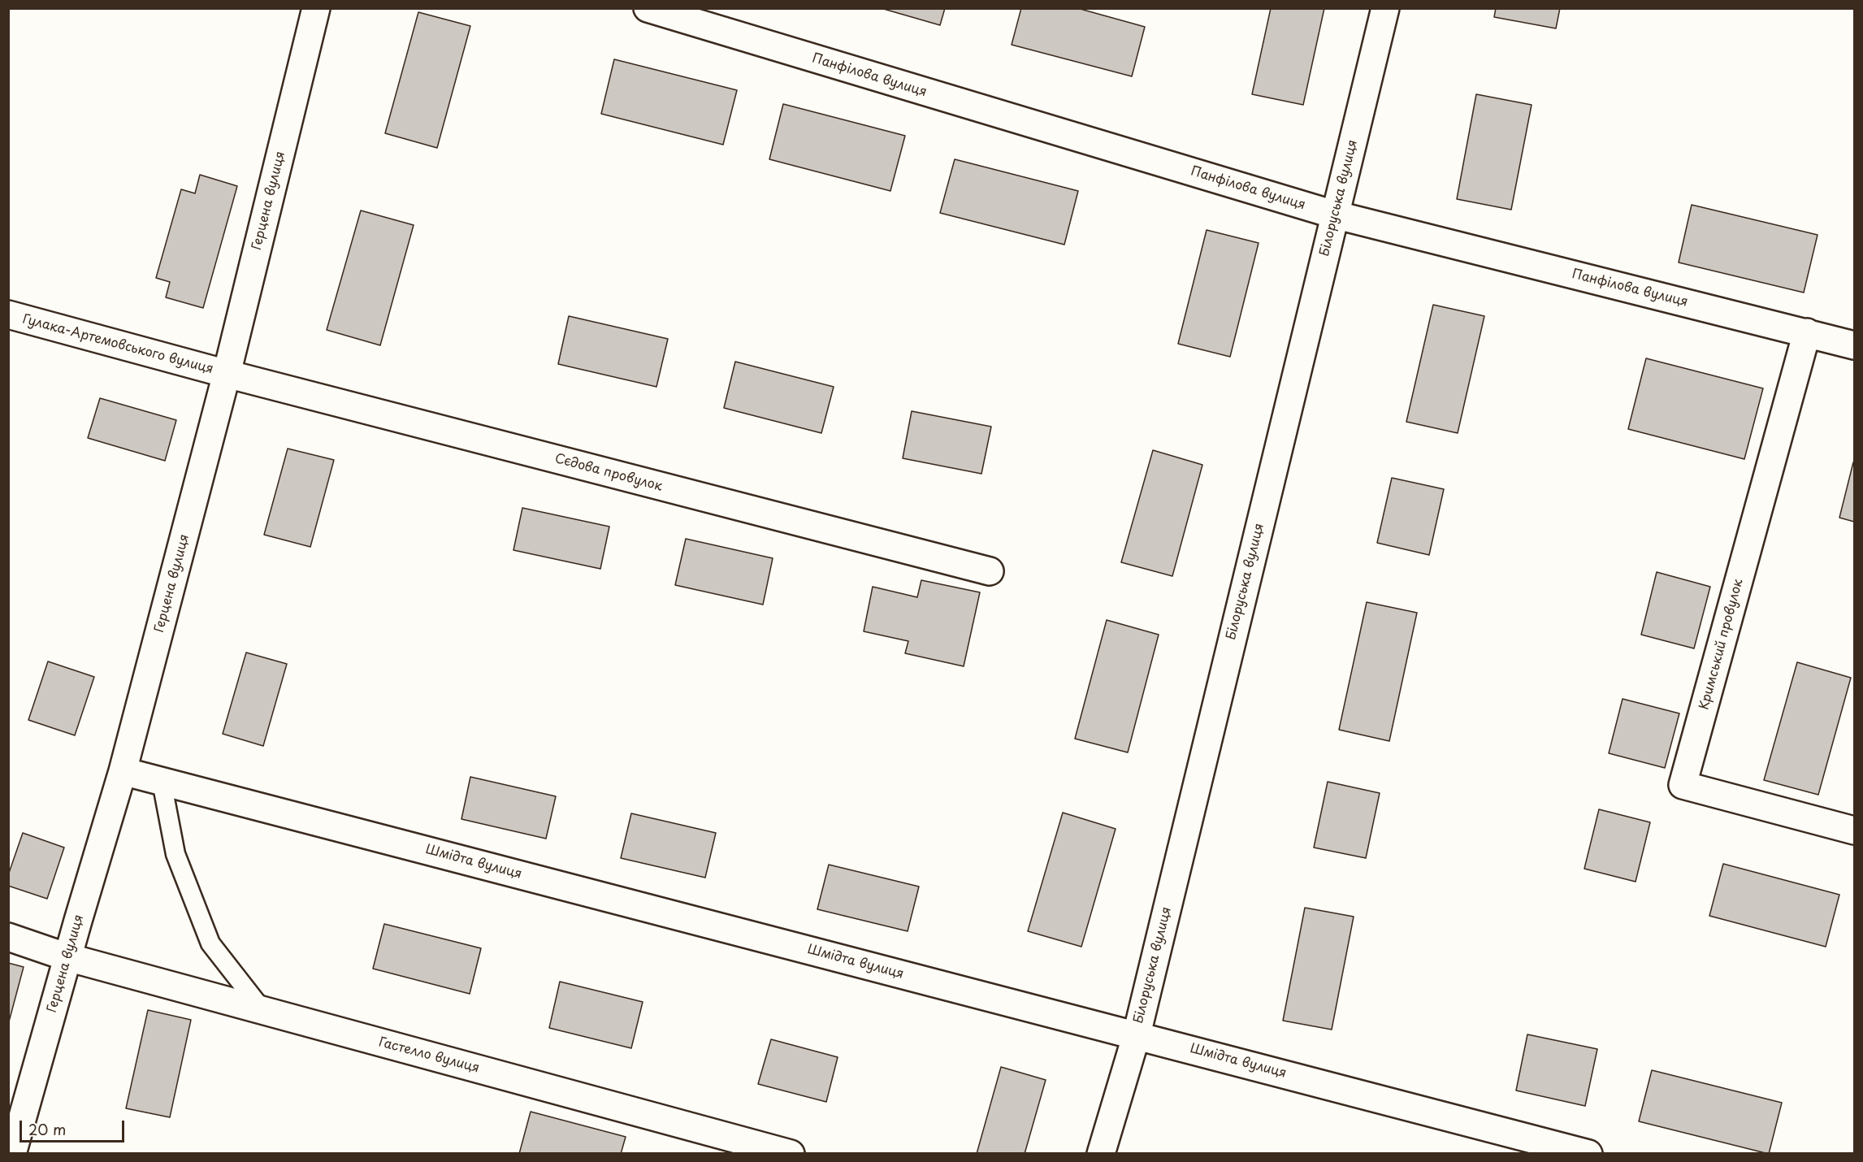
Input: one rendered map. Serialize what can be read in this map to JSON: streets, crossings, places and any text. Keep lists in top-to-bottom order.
{
  "streets": {
    "street": [
      "Панфілова вулиця",
      "Білоруська вулиця",
      "Герцена вулиця",
      "Гулака-Артемовського вулиця",
      "Сєдова провулок",
      "Кримський провулок",
      "Шмідта вулиця",
      "Гастелло вулиця"
    ]
  },
  "crossings": [
    ["Панфілова вулиця", "Білоруська вулиця"],
    ["Панфілова вулиця", "Кримський провулок"],
    ["Білоруська вулиця", "Шмідта вулиця"],
    ["Герцена вулиця", "Гулака-Артемовського вулиця"],
    ["Герцена вулиця", "Сєдова провулок"],
    ["Герцена вулиця", "Шмідта вулиця"],
    ["Герцена вулиця", "Гастелло вулиця"],
    ["Гулака-Артемовського вулиця", "Сєдова провулок"]
  ],
  "scale_bar": "20 m"
}
